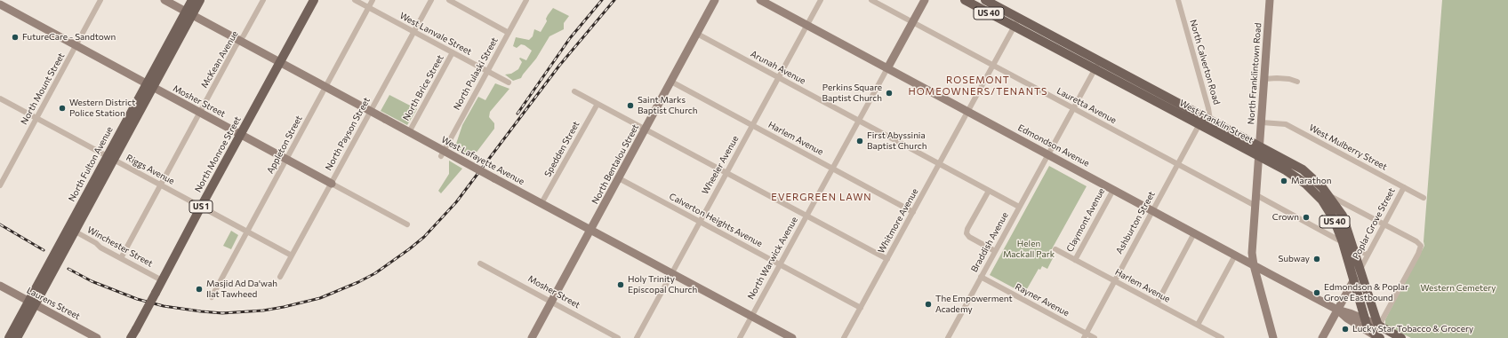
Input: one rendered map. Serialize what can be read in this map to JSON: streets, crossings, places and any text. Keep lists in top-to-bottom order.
{
  "streets": {
    "main road": [
      "US 40",
      "North Franklintown Road",
      "Mosher Street",
      "West Franklin Street",
      "Edmondson Avenue",
      "North Monroe Street",
      "West Lafayette Avenue",
      "North Fulton Avenue",
      "North Bentalou Street",
      "US 1",
      "North Warwick Avenue",
      "Laurens Street"
    ],
    "street": [
      "West Lanvale Street",
      "McKean Avenue",
      "North Calverton Road",
      "Arunah Avenue",
      "North Pulaski Street",
      "North Brice Street",
      "North Mount Street",
      "Lauretta Avenue",
      "North Payson Street",
      "Harlem Avenue",
      "Appleton Street",
      "West Mulberry Street",
      "Spedden Street",
      "Wheeler Avenue",
      "Riggs Avenue",
      "Calverton Heights Avenue",
      "Claymont Avenue",
      "Whitmore Avenue",
      "Ashburton Street",
      "Poplar Grove Street",
      "Braddish Avenue",
      "Winchester Street",
      "Rayner Avenue"
    ]
  },
  "crossings": [
    ["West Lanvale Street", "North Pulaski Street"],
    ["West Lanvale Street", "North Brice Street"],
    ["West Lanvale Street", "North Payson Street"],
    ["West Lanvale Street", "Appleton Street"],
    ["McKean Avenue", "Mosher Street"],
    ["McKean Avenue", "West Lafayette Avenue"],
    ["McKean Avenue", "Riggs Avenue"],
    ["McKean Avenue", "Winchester Street"],
    ["North Calverton Road", "West Franklin Street"],
    ["North Calverton Road", "Ashburton Street"],
    ["Arunah Avenue", "North Bentalou Street"],
    ["Arunah Avenue", "Wheeler Avenue"],
    ["Arunah Avenue", "Whitmore Avenue"],
    ["Arunah Avenue", "Braddish Avenue"],
    ["Arunah Avenue", "North Warwick Avenue"],
    ["North Pulaski Street", "West Lafayette Avenue"],
    ["North Franklintown Road", "Lauretta Avenue"],
    ["North Franklintown Road", "West Franklin Street"],
    ["North Franklintown Road", "Edmondson Avenue"],
    ["North Franklintown Road", "West Mulberry Street"],
    ["North Brice Street", "West Lafayette Avenue"],
    ["North Mount Street", "Mosher Street"],
    ["North Mount Street", "Riggs Avenue"],
    ["Mosher Street", "North Payson Street"],
    ["Mosher Street", "Appleton Street"],
    ["Mosher Street", "North Monroe Street"],
    ["Mosher Street", "North Fulton Avenue"],
    ["Mosher Street", "North Bentalou Street"],
    ["Lauretta Avenue", "Whitmore Avenue"],
    ["Lauretta Avenue", "Ashburton Street"],
    ["Lauretta Avenue", "Braddish Avenue"],
    ["Lauretta Avenue", "North Warwick Avenue"],
    ["West Franklin Street", "Edmondson Avenue"],
    ["West Franklin Street", "Whitmore Avenue"],
    ["West Franklin Street", "Ashburton Street"],
    ["West Franklin Street", "Poplar Grove Street"],
    ["West Franklin Street", "Braddish Avenue"],
    ["North Payson Street", "West Lafayette Avenue"],
    ["North Payson Street", "Riggs Avenue"],
    ["Harlem Avenue", "North Bentalou Street"],
    ["Harlem Avenue", "Wheeler Avenue"],
    ["Harlem Avenue", "Claymont Avenue"],
    ["Harlem Avenue", "Whitmore Avenue"],
    ["Harlem Avenue", "Ashburton Street"],
    ["Harlem Avenue", "North Warwick Avenue"],
    ["Appleton Street", "West Lafayette Avenue"],
    ["Appleton Street", "Riggs Avenue"],
    ["Edmondson Avenue", "Wheeler Avenue"],
    ["Edmondson Avenue", "Claymont Avenue"],
    ["Edmondson Avenue", "Whitmore Avenue"],
    ["Edmondson Avenue", "Ashburton Street"],
    ["Edmondson Avenue", "Braddish Avenue"],
    ["Edmondson Avenue", "North Warwick Avenue"],
    ["West Mulberry Street", "Poplar Grove Street"],
    ["Spedden Street", "West Lafayette Avenue"],
    ["North Monroe Street", "West Lafayette Avenue"],
    ["North Monroe Street", "Riggs Avenue"],
    ["North Monroe Street", "Winchester Street"],
    ["West Lafayette Avenue", "North Fulton Avenue"],
    ["West Lafayette Avenue", "North Bentalou Street"],
    ["West Lafayette Avenue", "Wheeler Avenue"],
    ["West Lafayette Avenue", "North Warwick Avenue"],
    ["North Fulton Avenue", "Riggs Avenue"],
    ["North Fulton Avenue", "Winchester Street"],
    ["North Fulton Avenue", "Laurens Street"],
    ["North Bentalou Street", "Calverton Heights Avenue"],
    ["Wheeler Avenue", "Calverton Heights Avenue"],
    ["Calverton Heights Avenue", "Whitmore Avenue"],
    ["Calverton Heights Avenue", "North Warwick Avenue"],
    ["Ashburton Street", "Rayner Avenue"],
    ["Braddish Avenue", "Rayner Avenue"]
  ],
  "districts": ["ROSEMONT HOMEOWNERS/TENANTS", "EVERGREEN LAWN"],
  "parks": ["Helen Mackall Park", "Western Cemetery"],
  "places": [
    "FutureCare - Sandtown",
    "Perkins Square Baptist Church",
    "Saint Marks Baptist Church",
    "Western District Police Station",
    "First Abyssinia Baptist Church",
    "Marathon",
    "Crown",
    "Subway",
    "Holy Trinity Episcopal Church",
    "Masjid Ad Da'wah Ilat Tawheed",
    "Edmondson & Poplar Grove Eastbound",
    "The Empowerment Academy",
    "Lucky Star Tobacco & Grocery"
  ]
}
